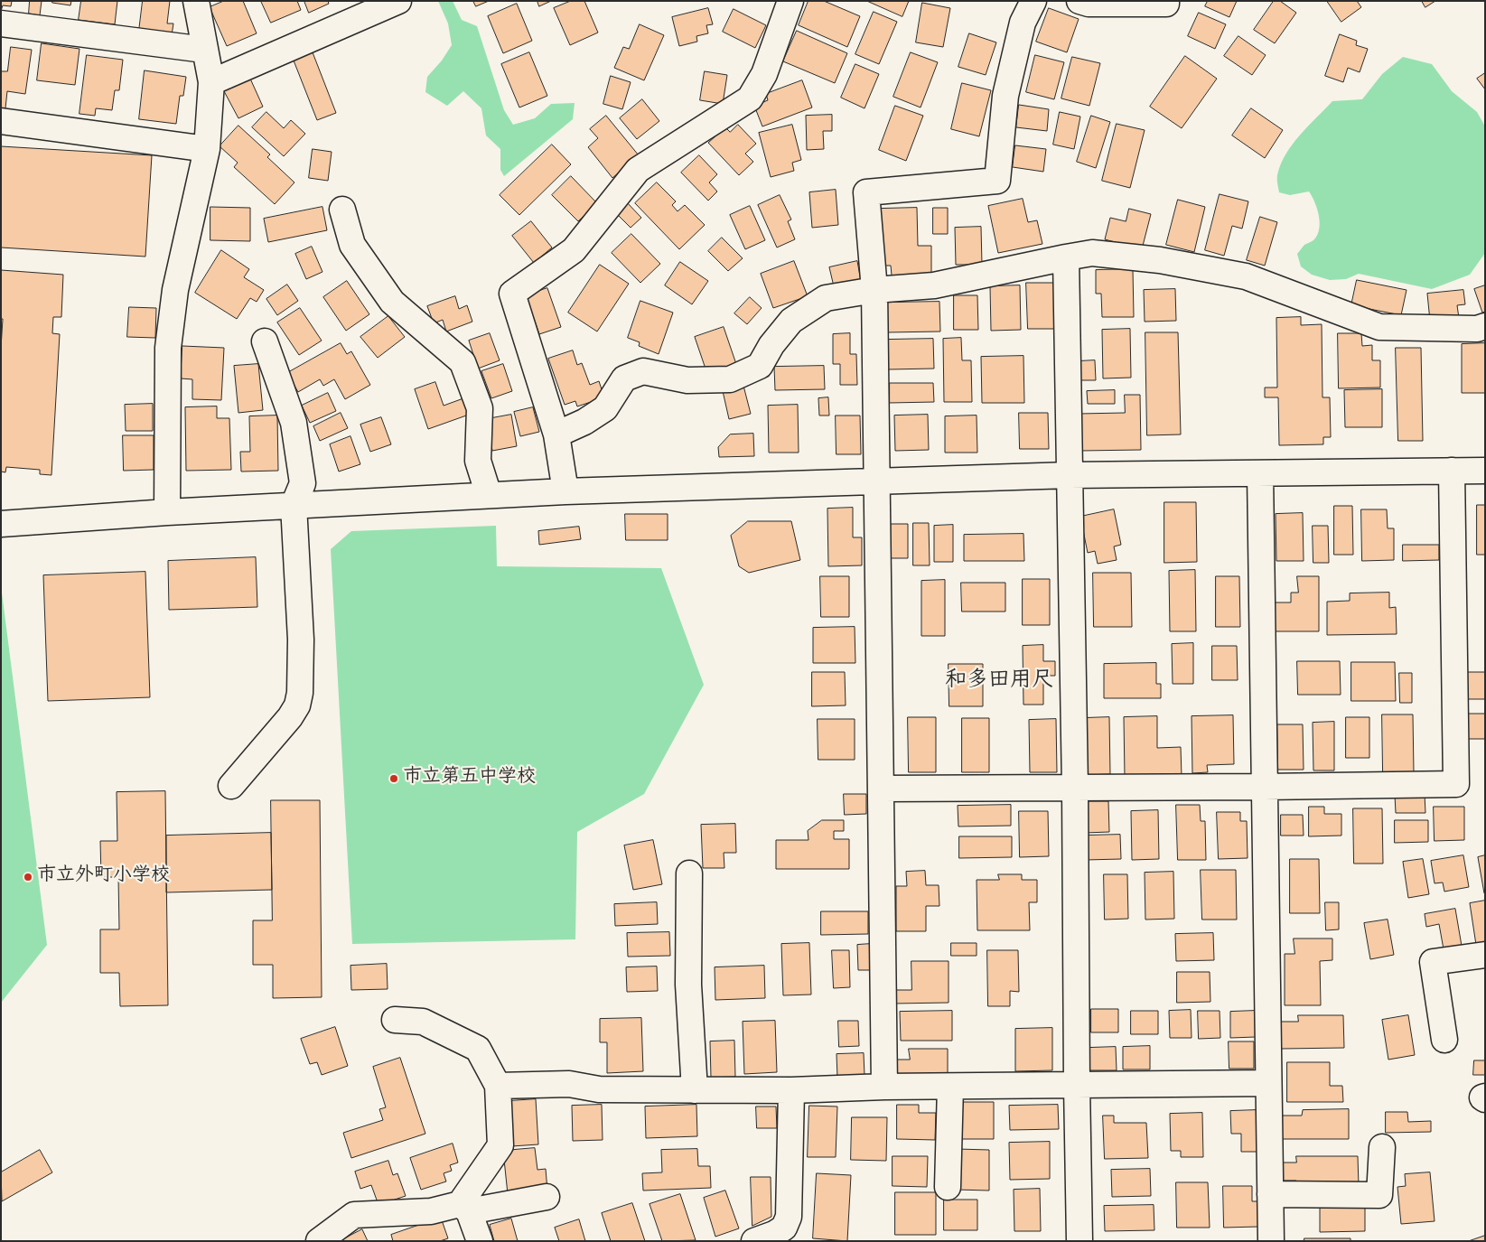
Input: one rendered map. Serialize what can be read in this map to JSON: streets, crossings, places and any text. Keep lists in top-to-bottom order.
{
  "districts": ["和多田用尺"],
  "places": ["市立第五中学校", "市立外町小学校"]
}
